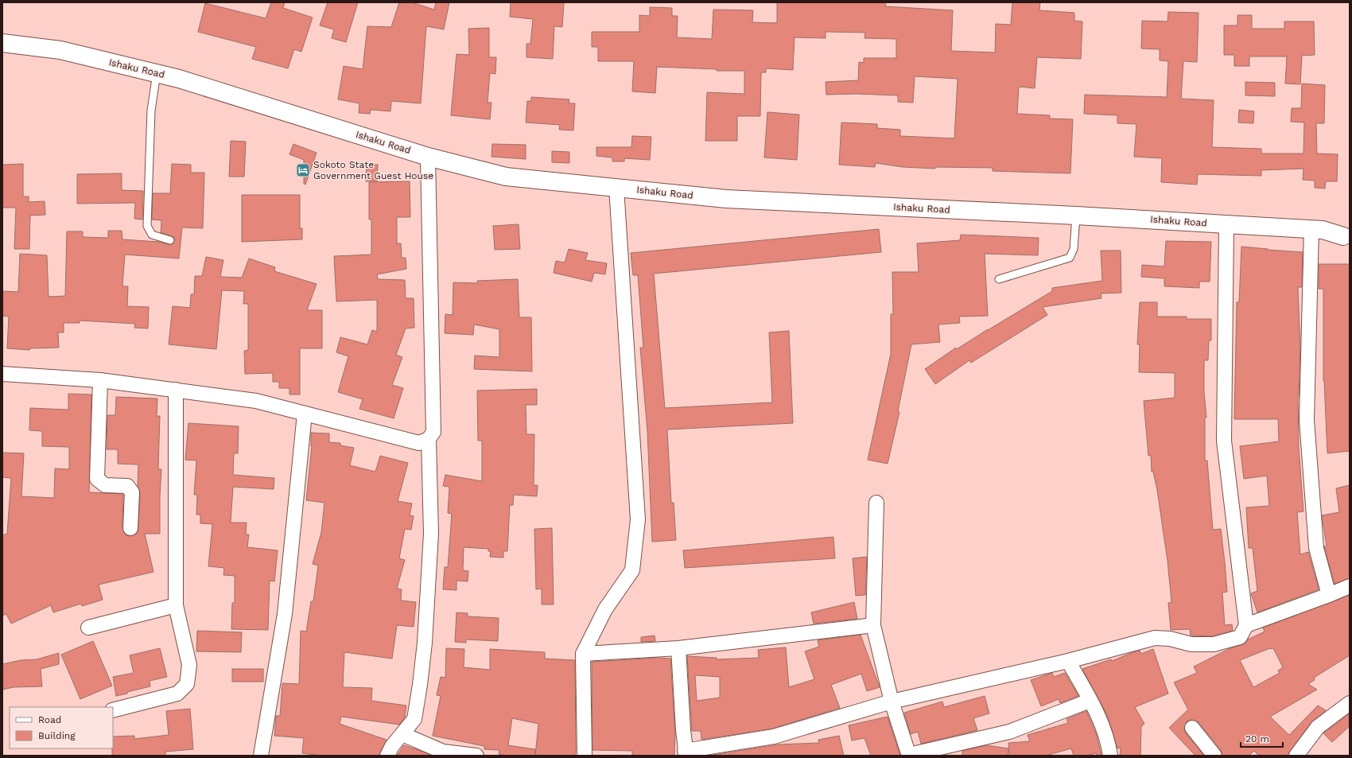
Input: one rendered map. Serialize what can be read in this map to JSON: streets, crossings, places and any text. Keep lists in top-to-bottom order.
{
  "streets": {
    "street": ["Ishaku Road"]
  },
  "places": {
    "hotel": ["Sokoto State Government Guest House"]
  },
  "legend": ["Road", "Building"],
  "scale_bar": "20 m"
}
